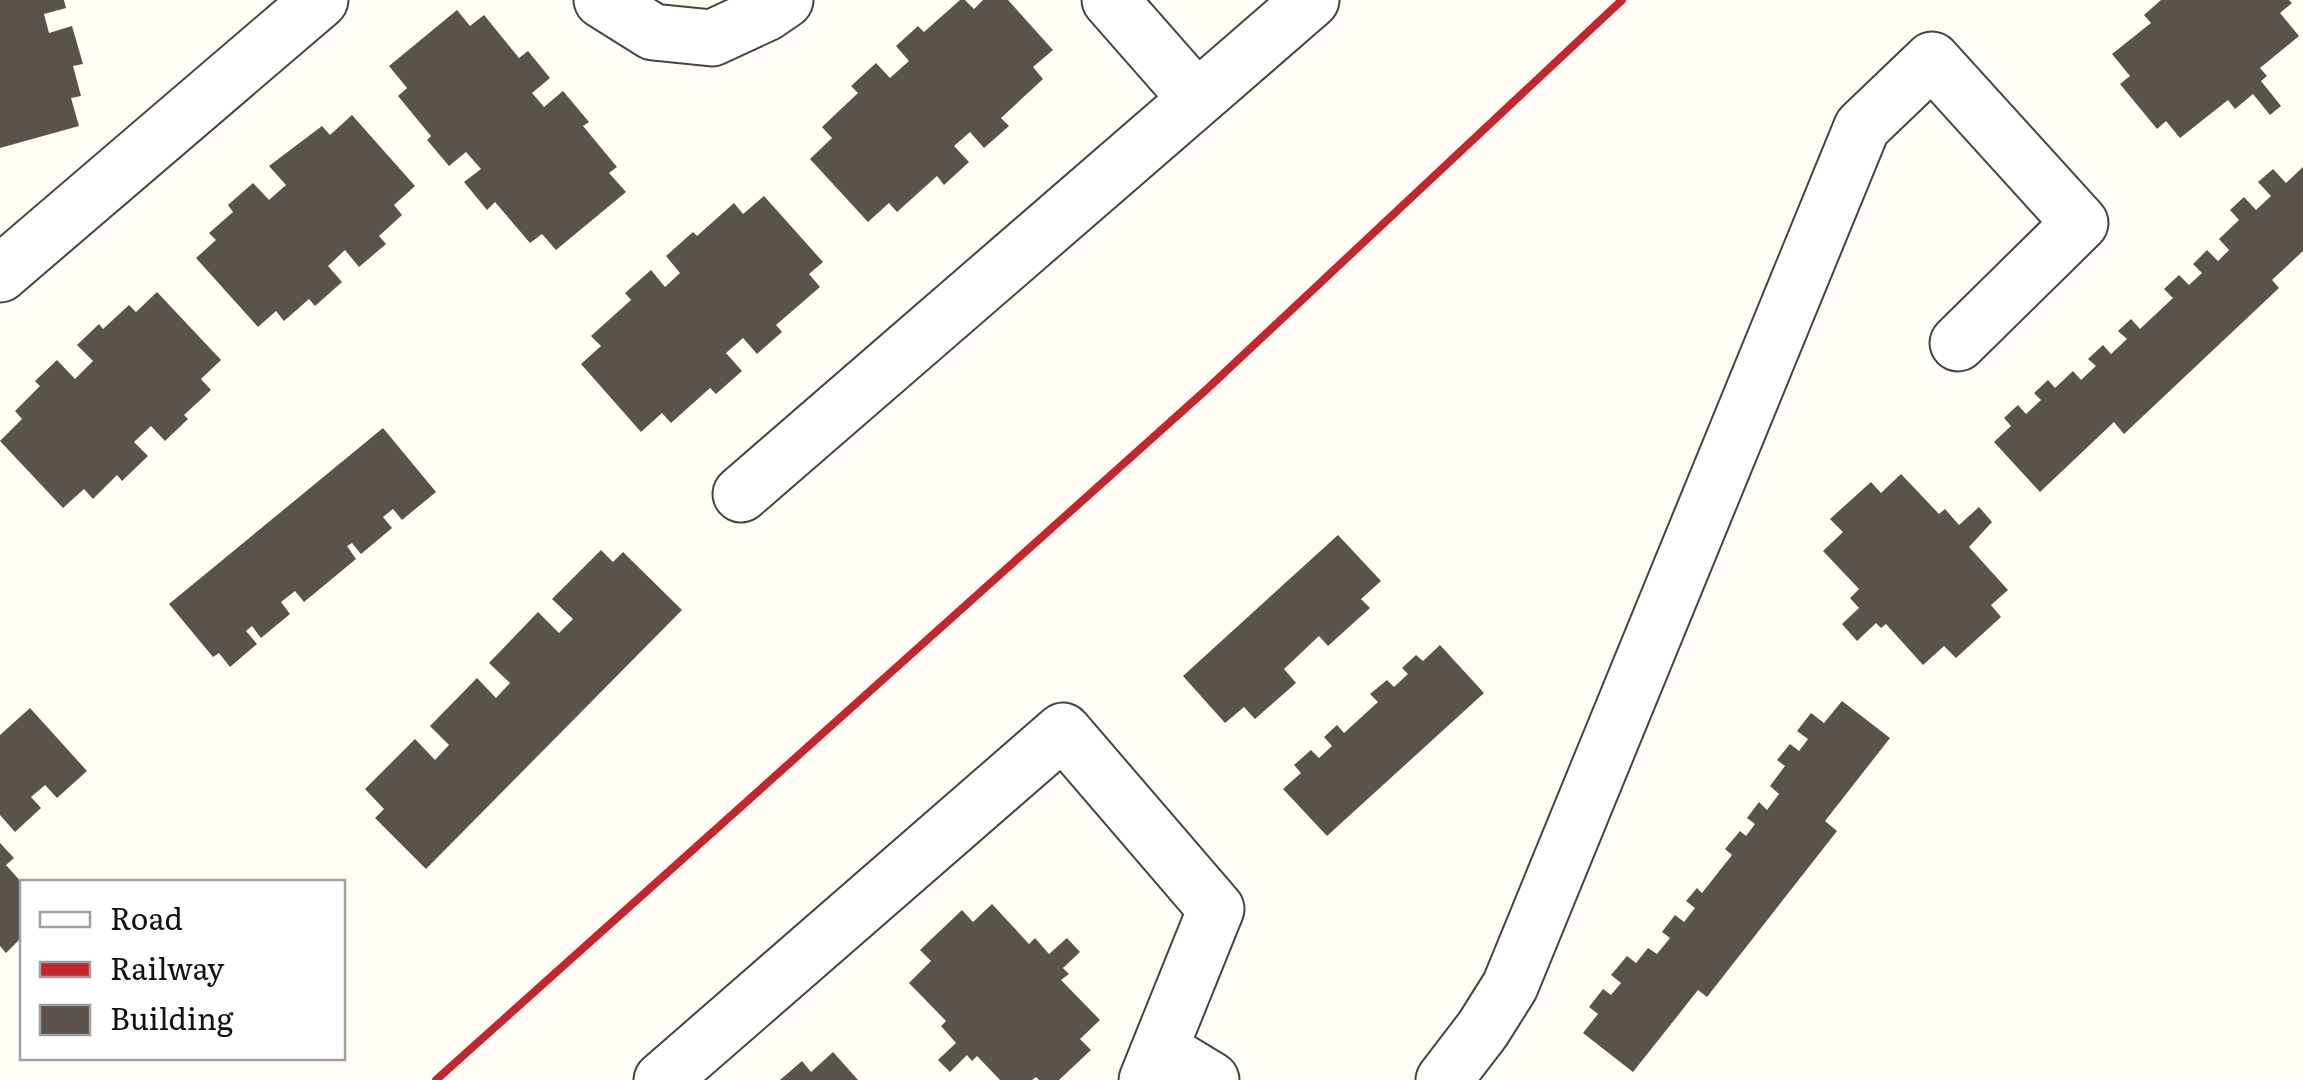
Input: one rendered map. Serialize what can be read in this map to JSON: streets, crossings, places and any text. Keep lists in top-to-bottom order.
{
  "legend": ["Road", "Railway", "Building"]
}
